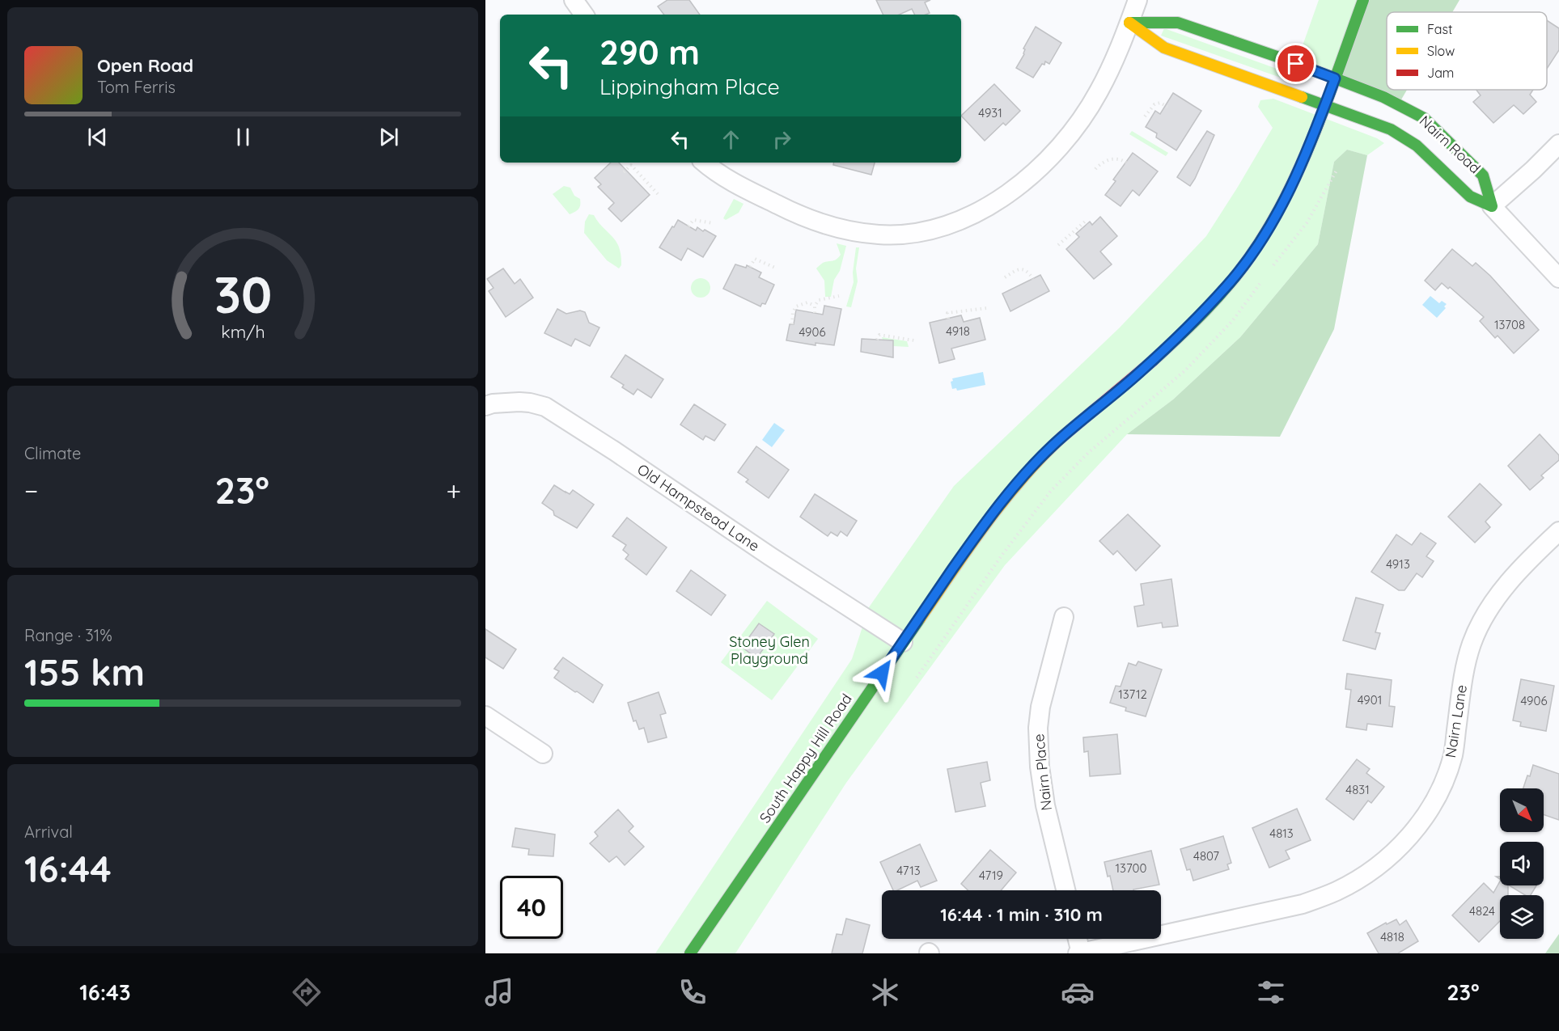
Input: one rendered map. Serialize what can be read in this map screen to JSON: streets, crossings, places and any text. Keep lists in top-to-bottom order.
{
  "streets": {
    "street": [
      "Nairn Road",
      "Old Hampstead Lane",
      "Nairn Lane",
      "South Happy Hill Road",
      "Nairn Place"
    ]
  },
  "crossings": [
    ["Nairn Road", "South Happy Hill Road"],
    ["Old Hampstead Lane", "South Happy Hill Road"]
  ],
  "parks": ["Stoney Glen Playground"],
  "house_numbers": [
    "4931",
    "13708",
    "4918",
    "4906",
    "4913",
    "13712",
    "4901",
    "4906",
    "4831",
    "4813",
    "4807",
    "13700",
    "4713",
    "4719",
    "4824",
    "4818"
  ],
  "legend": ["Fast", "Slow", "Jam"],
  "north": "bottom right",
  "page": {
    "turn": ["290 m", "Lippingham Place"],
    "song": ["Open Road", "Tom Ferris"],
    "tile": [
      "Climate",
      ["Range · 31%", "155 km"],
      ["Arrival", "16:44"]
    ],
    "heat": ["−", "23°", "+"],
    "limit": "40",
    "trip": "16:44 · 1 min · 310 m",
    "tabs": ["16:43", "23°"],
    "gauge": ["30", "km/h"]
  }
}
